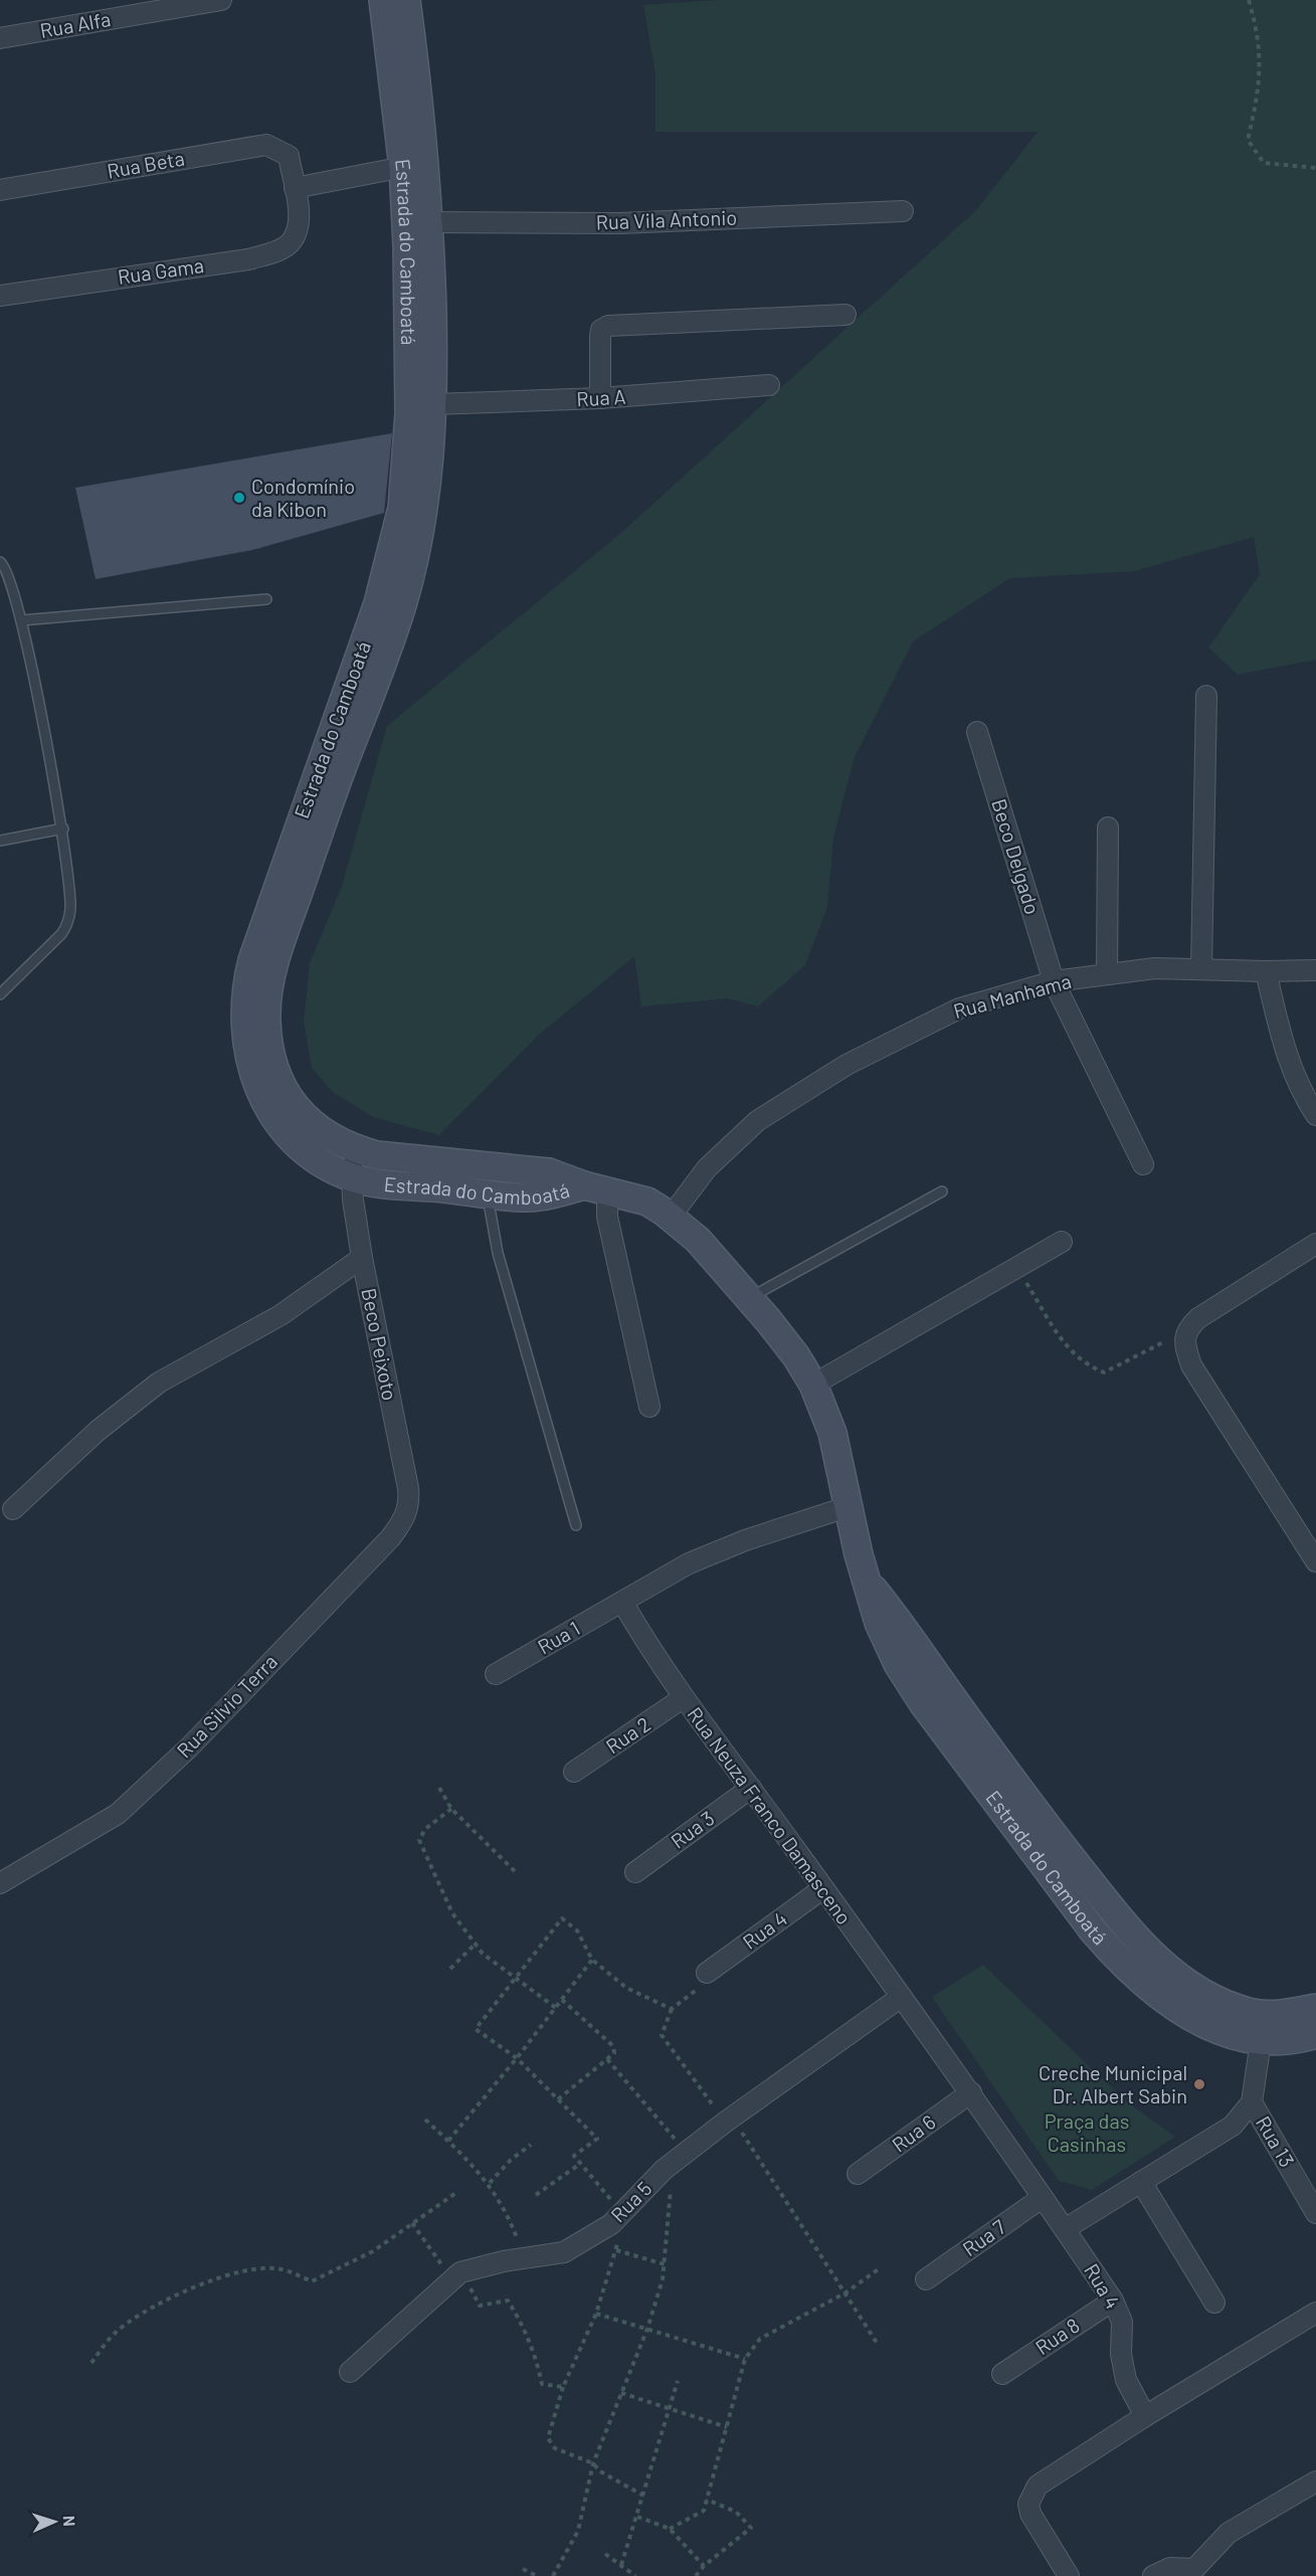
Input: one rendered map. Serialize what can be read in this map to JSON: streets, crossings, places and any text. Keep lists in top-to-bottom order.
{
  "streets": {
    "main road": ["Estrada do Camboatá"],
    "street": [
      "Rua Alfa",
      "Rua Beta",
      "Rua Vila Antonio",
      "Rua Gama",
      "Rua A",
      "Beco Delgado",
      "Rua Manhama",
      "Beco Peixoto",
      "Rua 1",
      "Rua Silvio Terra",
      "Rua 2",
      "Rua Neuza Franco Damasceno",
      "Rua 3",
      "Rua 4",
      "Rua 6",
      "Rua 13",
      "Rua 5",
      "Rua 7",
      "Rua 8"
    ]
  },
  "crossings": [
    ["Rua Beta", "Rua Gama"],
    ["Rua Vila Antonio", "Estrada do Camboatá"],
    ["Estrada do Camboatá", "Rua A"],
    ["Estrada do Camboatá", "Rua Manhama"],
    ["Estrada do Camboatá", "Beco Peixoto"],
    ["Beco Delgado", "Rua Manhama"],
    ["Beco Peixoto", "Rua Silvio Terra"],
    ["Rua 1", "Rua Neuza Franco Damasceno"],
    ["Rua 2", "Rua Neuza Franco Damasceno"],
    ["Rua Neuza Franco Damasceno", "Rua 3"],
    ["Rua Neuza Franco Damasceno", "Rua 4"],
    ["Rua Neuza Franco Damasceno", "Rua 6"],
    ["Rua Neuza Franco Damasceno", "Rua 5"],
    ["Rua Neuza Franco Damasceno", "Rua 7"],
    ["Rua 4", "Rua 8"]
  ],
  "parks": ["Praça das Casinhas"],
  "places": ["Condomínio da Kibon", "Creche Municipal Dr. Albert Sabin"],
  "north": "right"
}
